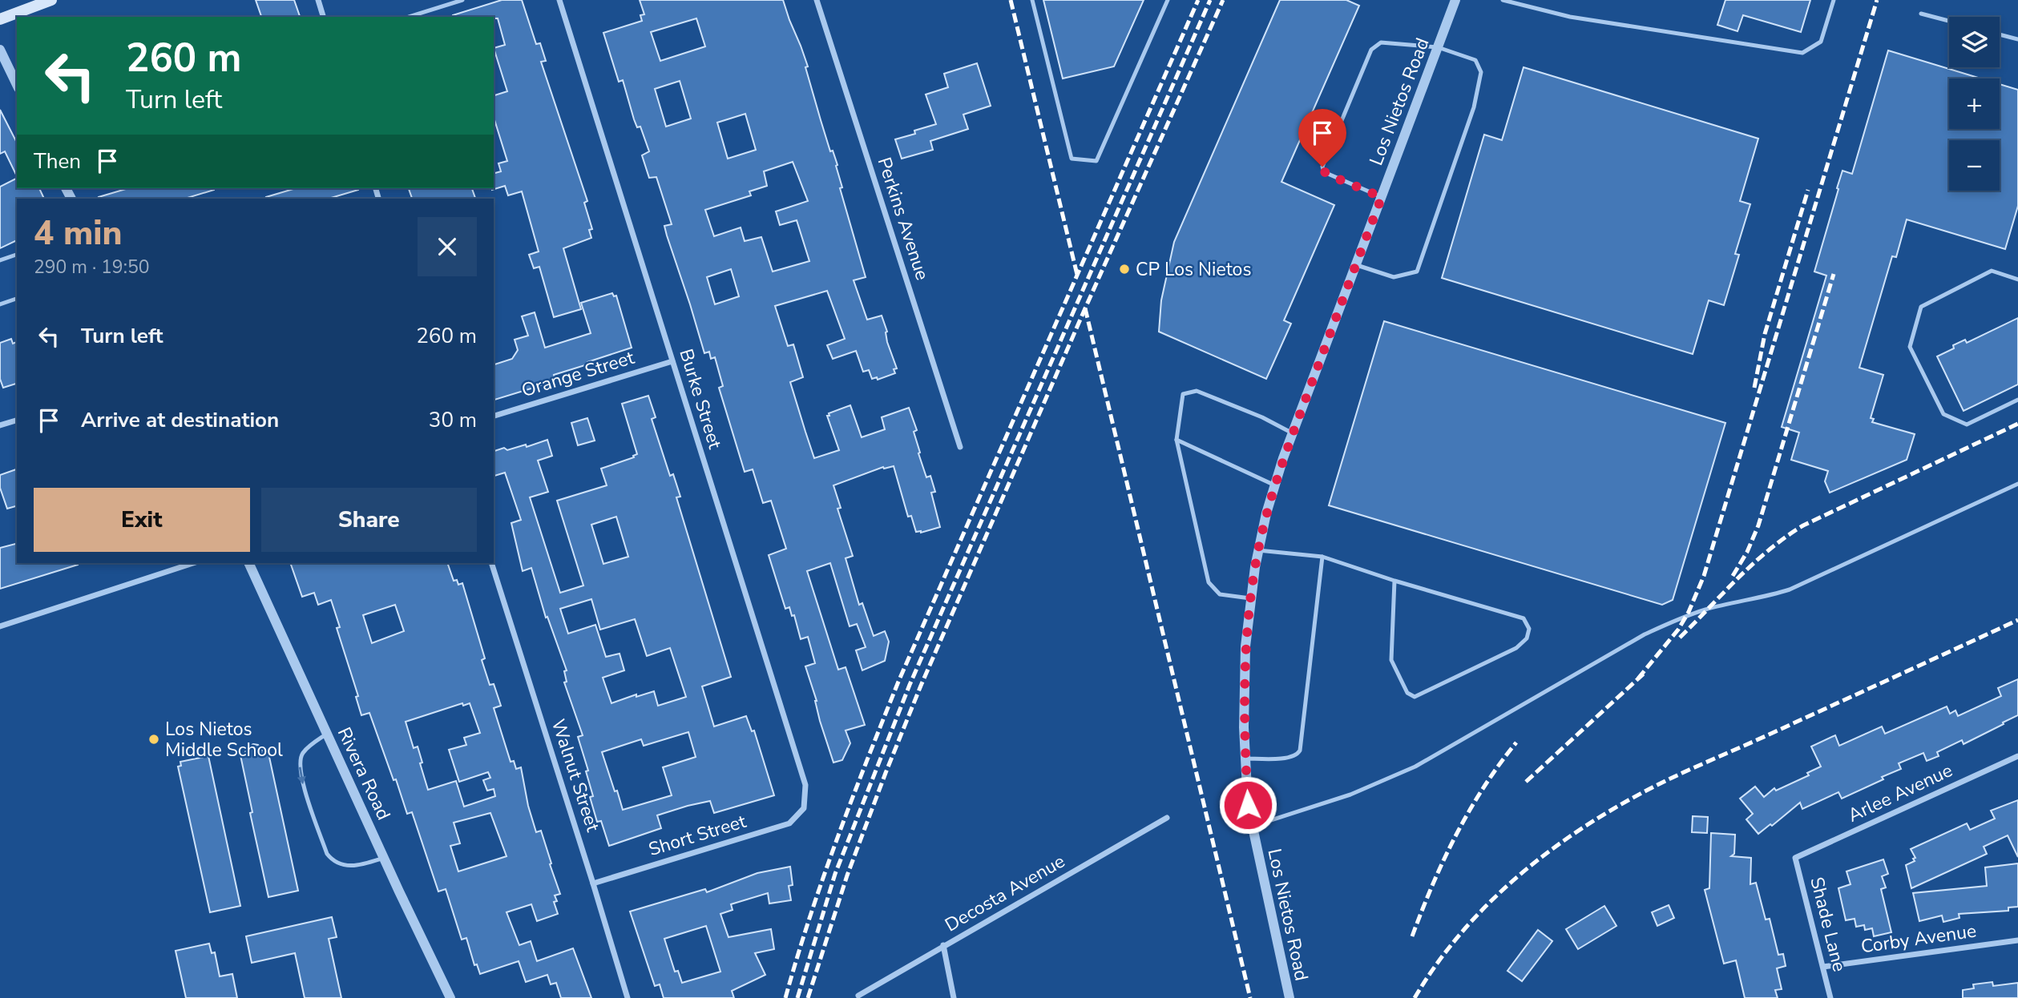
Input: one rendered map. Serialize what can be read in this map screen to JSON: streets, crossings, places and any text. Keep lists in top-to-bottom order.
{
  "streets": {
    "street": [
      "Los Nietos Road",
      "Perkins Avenue",
      "Orange Street",
      "Burke Street",
      "Rivera Road",
      "Walnut Street",
      "Arlee Avenue",
      "Short Street",
      "Decosta Avenue",
      "Shade Lane",
      "Corby Avenue"
    ]
  },
  "crossings": [
    ["Orange Street", "Burke Street"],
    ["Burke Street", "Short Street"],
    ["Walnut Street", "Short Street"],
    ["Arlee Avenue", "Shade Lane"],
    ["Shade Lane", "Corby Avenue"]
  ],
  "places": ["CP Los Nietos", "Los Nietos Middle School"],
  "page": {
    "map_buttons": ["+", "−"],
    "turn": ["260 m", "Turn left"],
    "then": "Then",
    "heading": ["4 min", "290 m · 19:50"],
    "list": [
      {
        "name": "Turn left",
        "value": "260 m"
      },
      {
        "name": "Arrive at destination",
        "value": "30 m"
      }
    ],
    "buttons": ["Exit", "Share"]
  }
}
